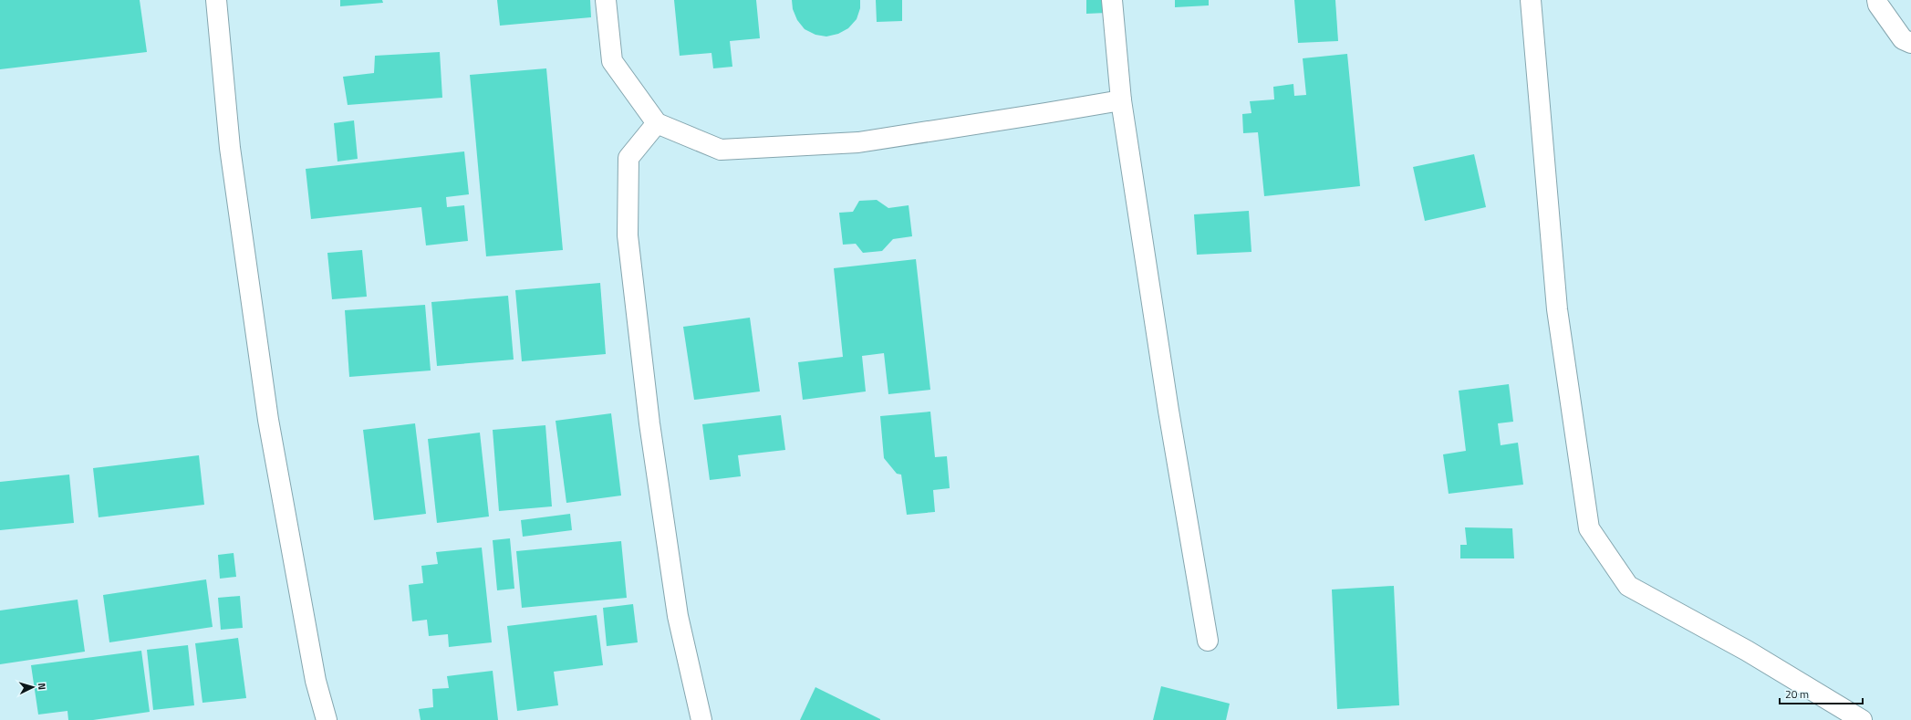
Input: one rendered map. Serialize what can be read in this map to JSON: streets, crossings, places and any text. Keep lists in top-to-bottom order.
{
  "scale_bar": "20 m",
  "north": "right"
}
